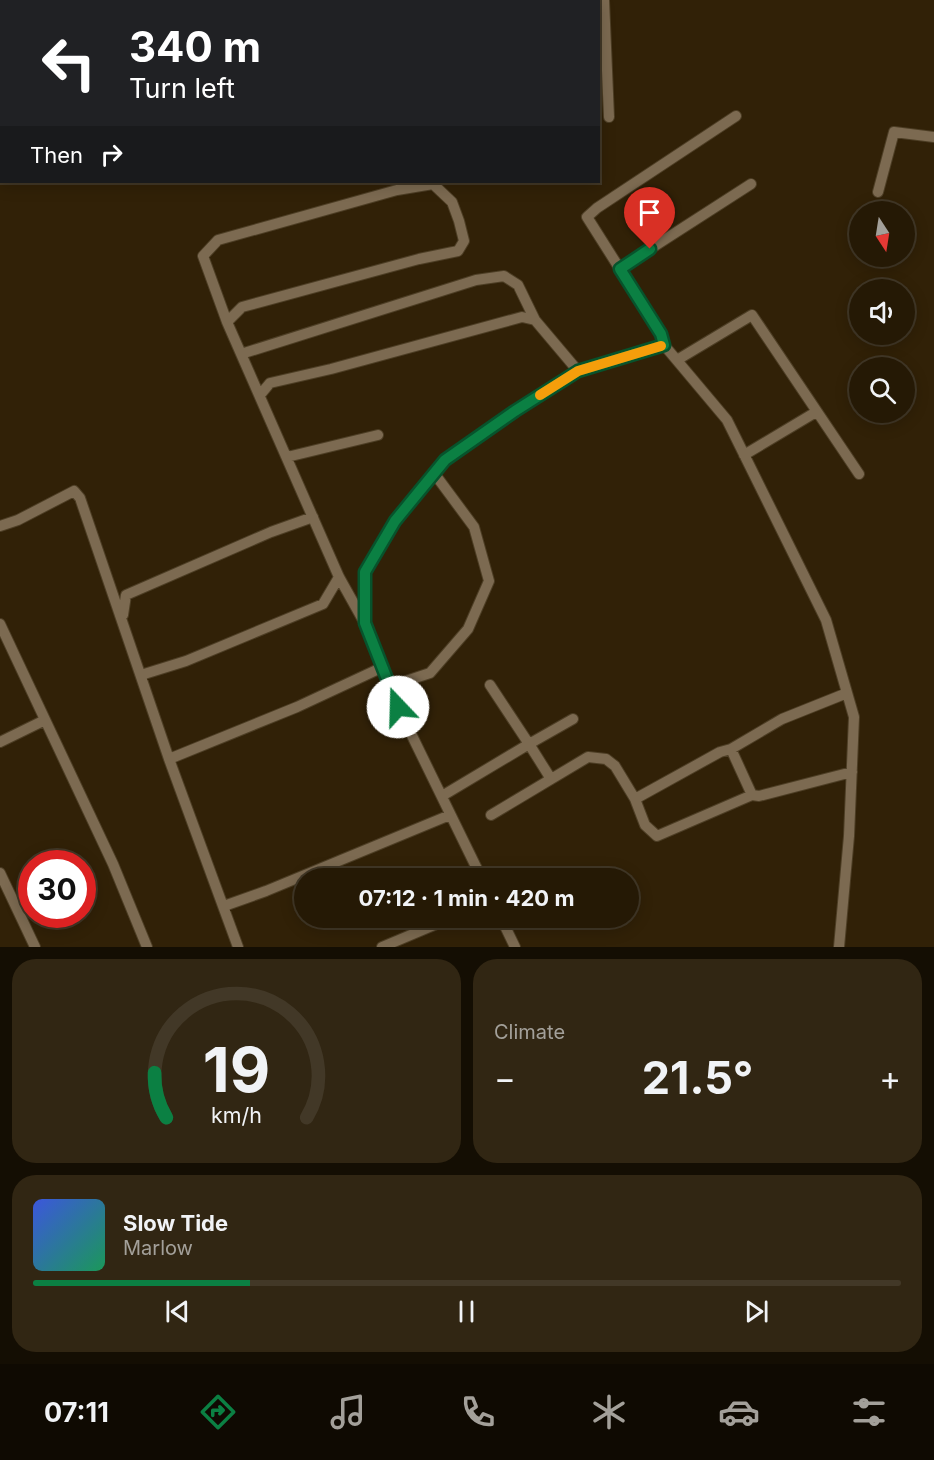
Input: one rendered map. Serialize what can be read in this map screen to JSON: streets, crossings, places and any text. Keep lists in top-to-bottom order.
{
  "north": "bottom",
  "page": {
    "turn": ["340 m", "Turn left"],
    "then": "Then",
    "limit": "30",
    "trip": "07:12 · 1 min · 420 m",
    "tile": "Climate",
    "heat": ["−", "21.5°", "+"],
    "song": ["Slow Tide", "Marlow"],
    "tabs": "07:11",
    "gauge": ["19", "km/h"]
  }
}
